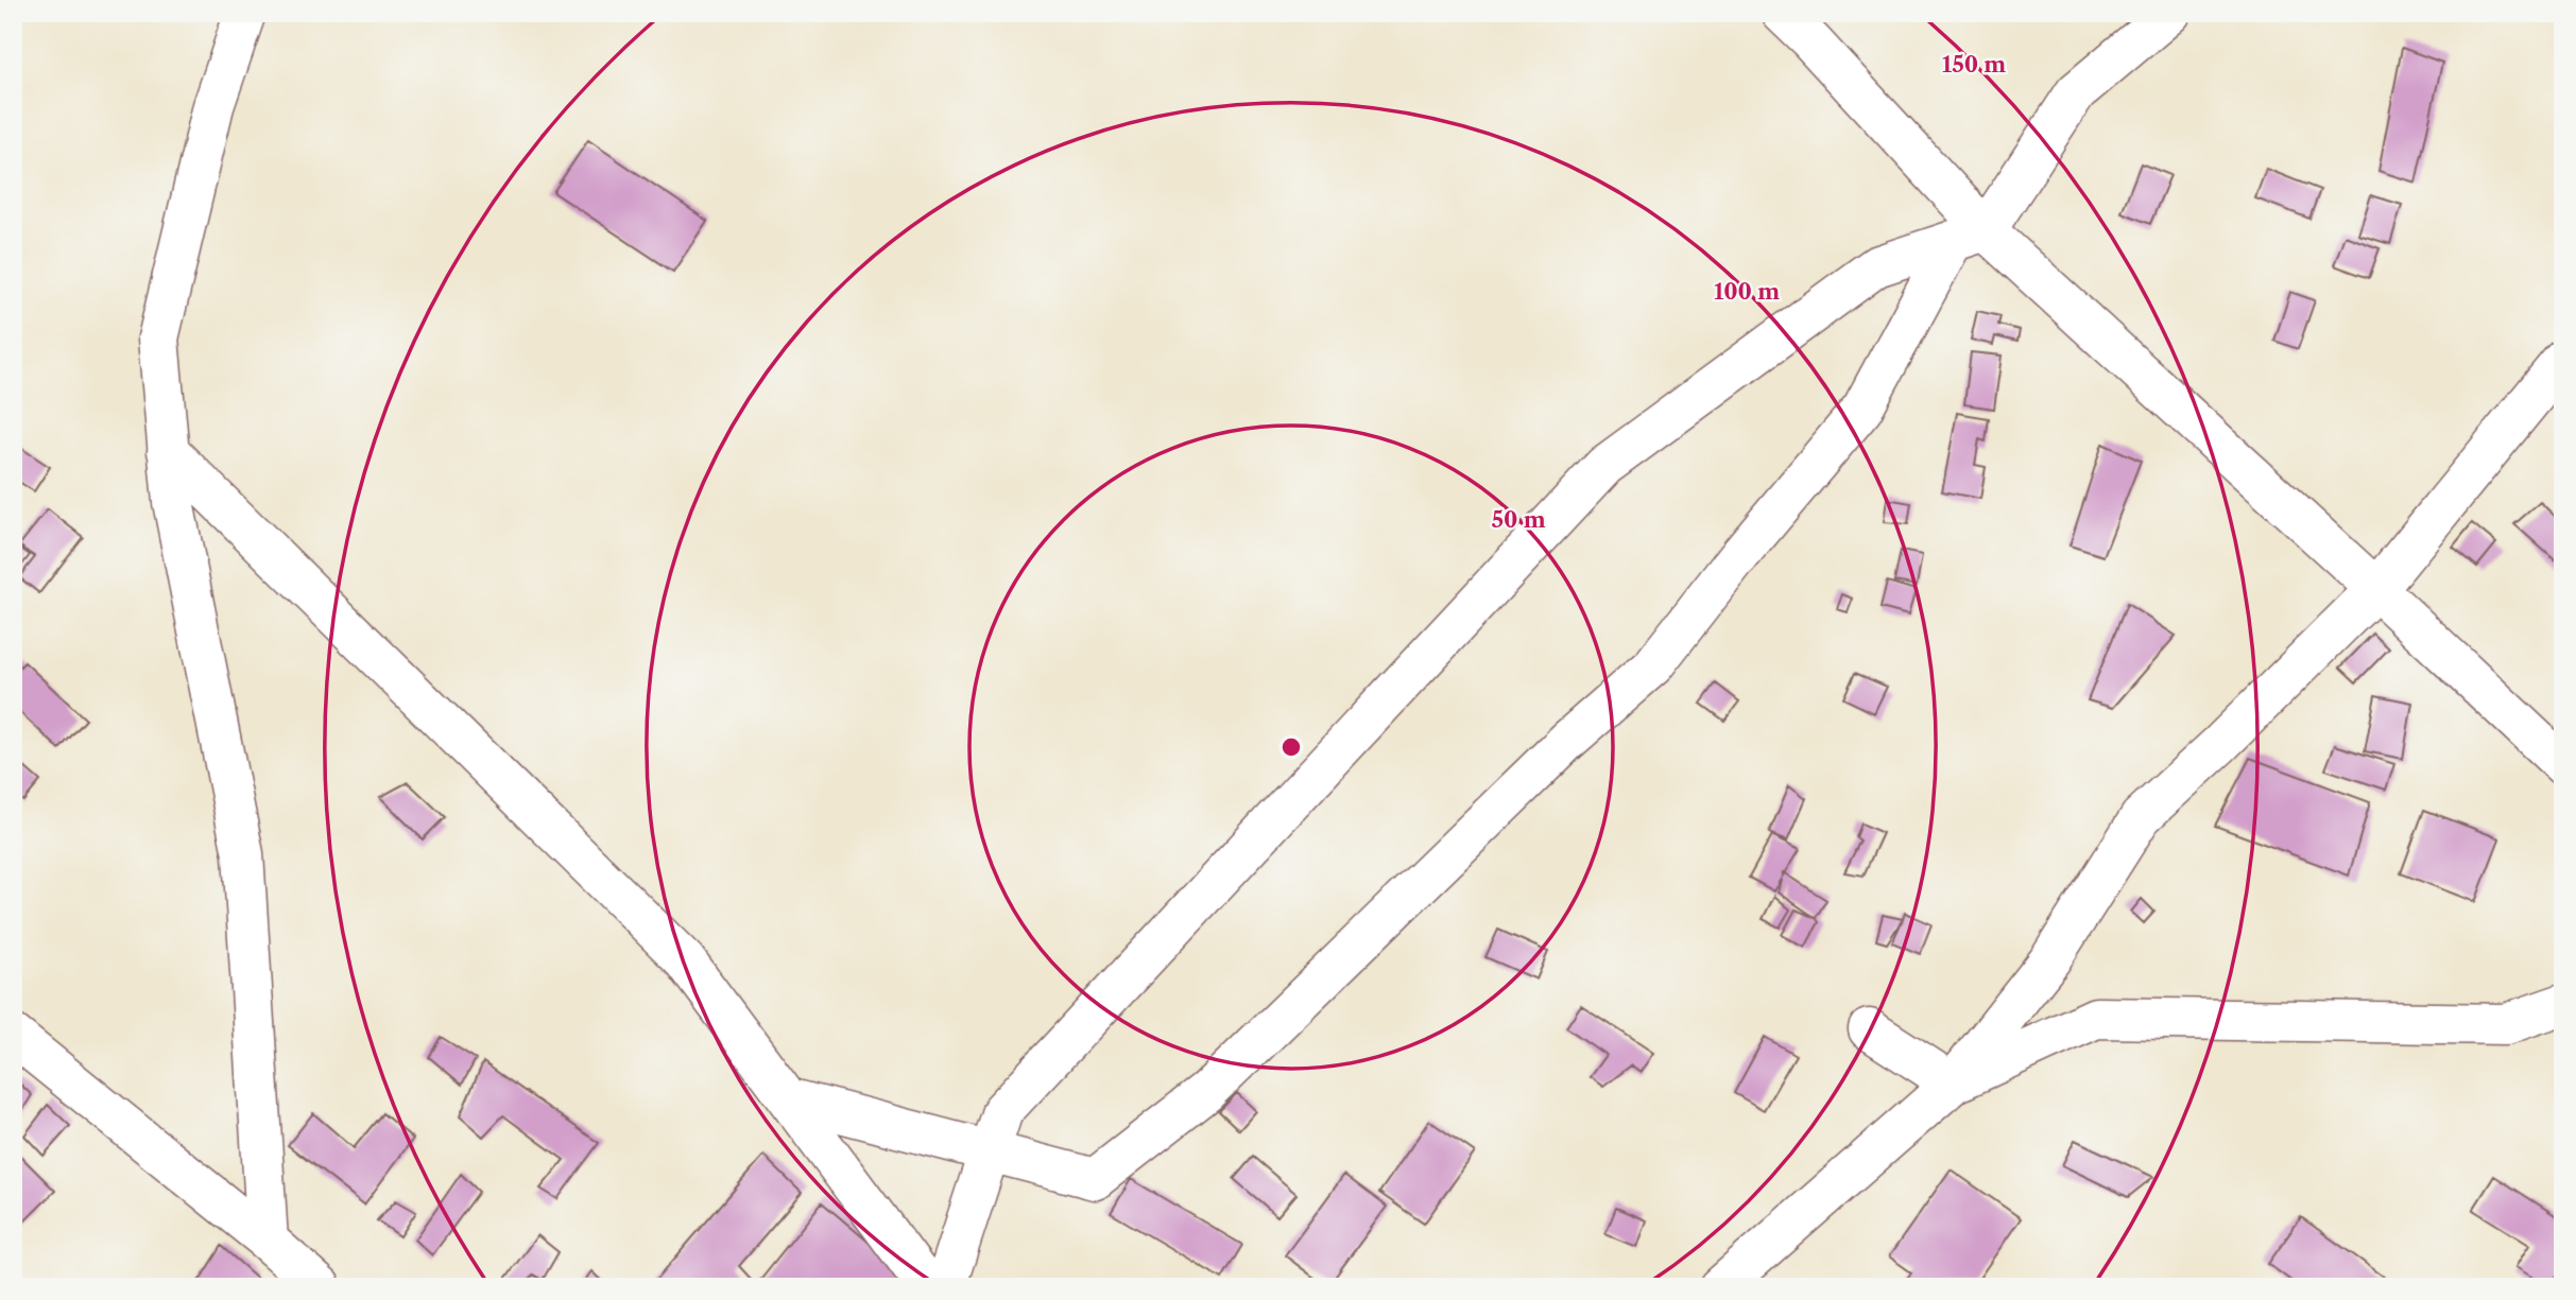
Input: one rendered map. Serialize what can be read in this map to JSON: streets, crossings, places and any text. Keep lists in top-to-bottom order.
{
  "rings": ["150 m", "100 m", "50 m"]
}
